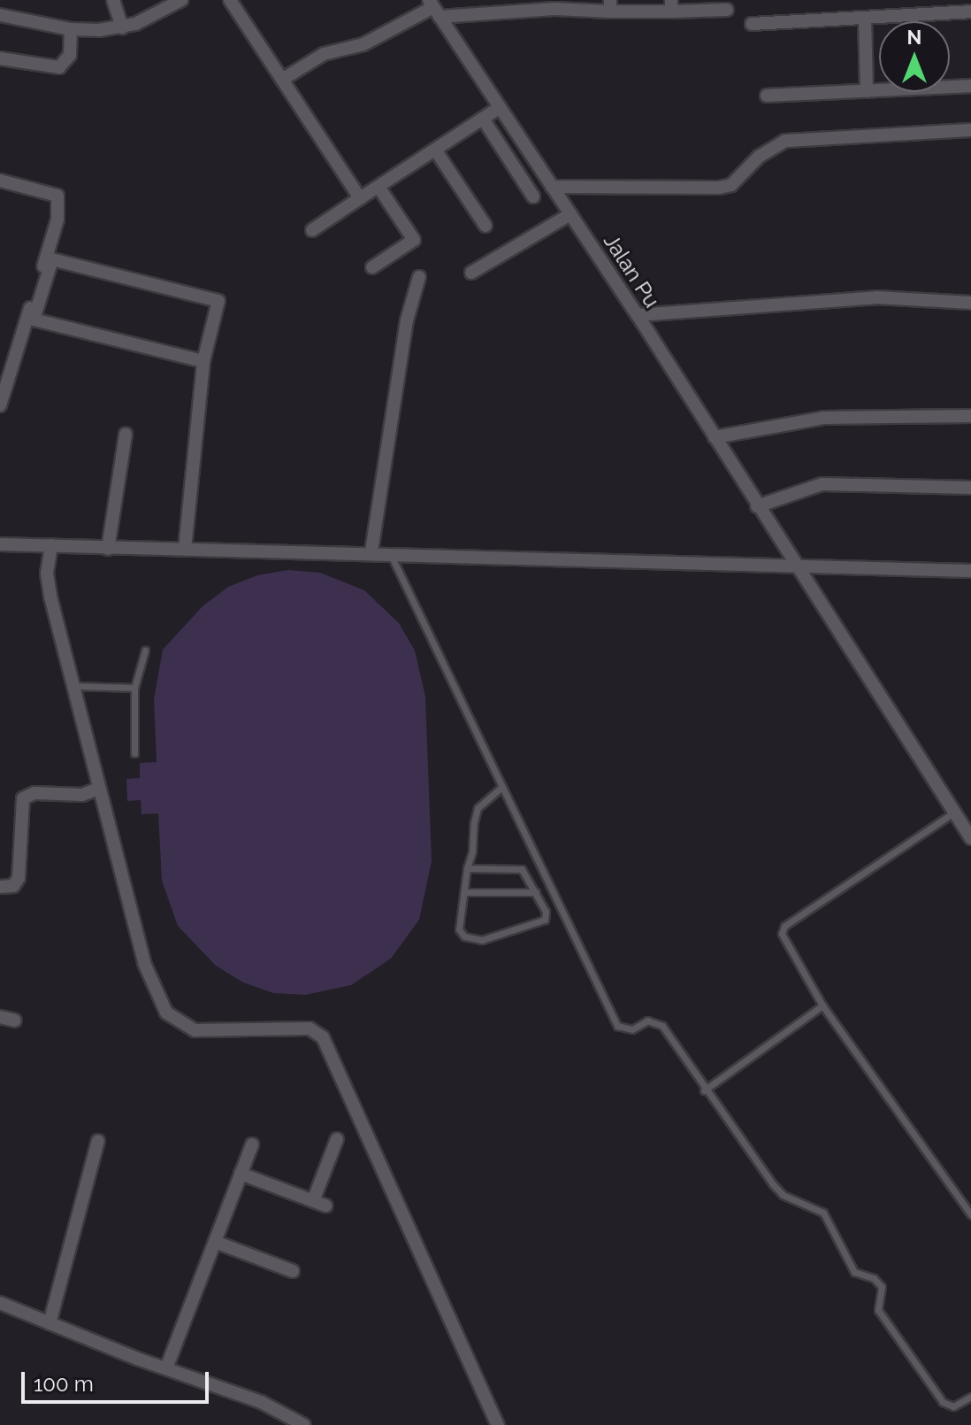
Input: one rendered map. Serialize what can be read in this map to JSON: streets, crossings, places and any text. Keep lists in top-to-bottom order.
{
  "streets": {
    "street": ["Jalan Pu"]
  },
  "scale_bar": "100 m",
  "north": "top"
}
